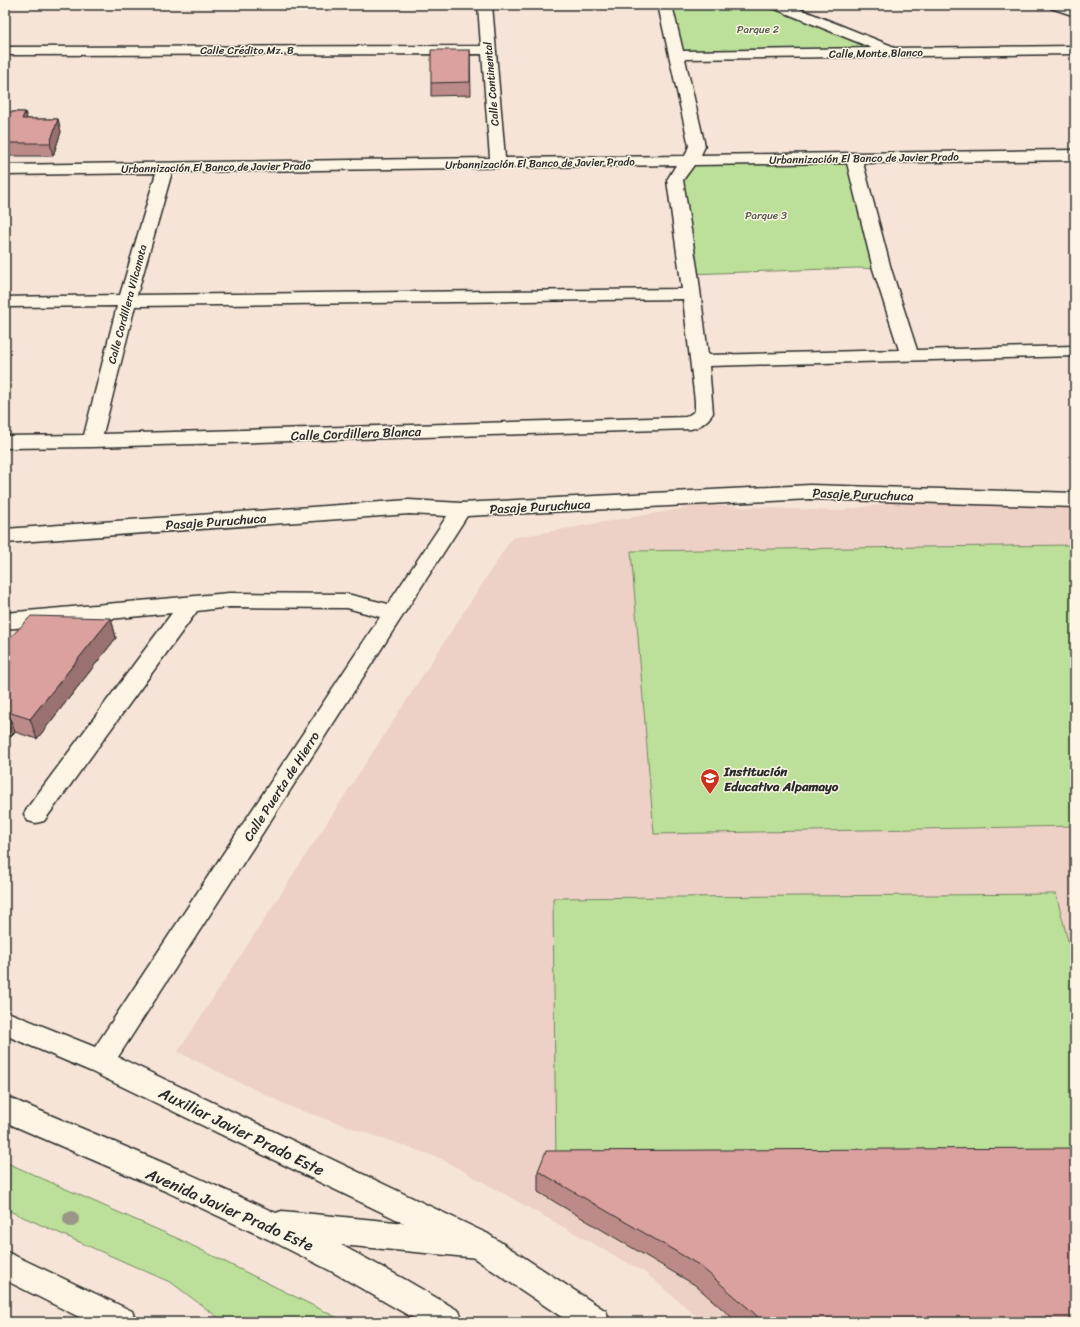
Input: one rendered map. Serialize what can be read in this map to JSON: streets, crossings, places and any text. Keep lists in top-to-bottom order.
{
  "streets": {
    "street": [
      "Calle Crédito Mz. B",
      "Calle Monte Blanco",
      "Calle Continental",
      "Urbannización El Banco de Javier Prado",
      "Calle Cordillera Vilcanota",
      "Calle Cordillera Blanca",
      "Pasaje Puruchuca",
      "Calle Puerta de Hierro",
      "Auxiliar Javier Prado Este",
      "Avenida Javier Prado Este"
    ]
  },
  "crossings": [
    ["Calle Crédito Mz. B", "Calle Continental"],
    ["Calle Continental", "Urbannización El Banco de Javier Prado"],
    ["Urbannización El Banco de Javier Prado", "Calle Cordillera Vilcanota"],
    ["Calle Cordillera Vilcanota", "Calle Cordillera Blanca"],
    ["Pasaje Puruchuca", "Calle Puerta de Hierro"],
    ["Calle Puerta de Hierro", "Auxiliar Javier Prado Este"]
  ],
  "parks": ["Parque 2", "Parque 3"],
  "places": {
    "school or university": ["Institución Educativa Alpamayo"]
  }
}
